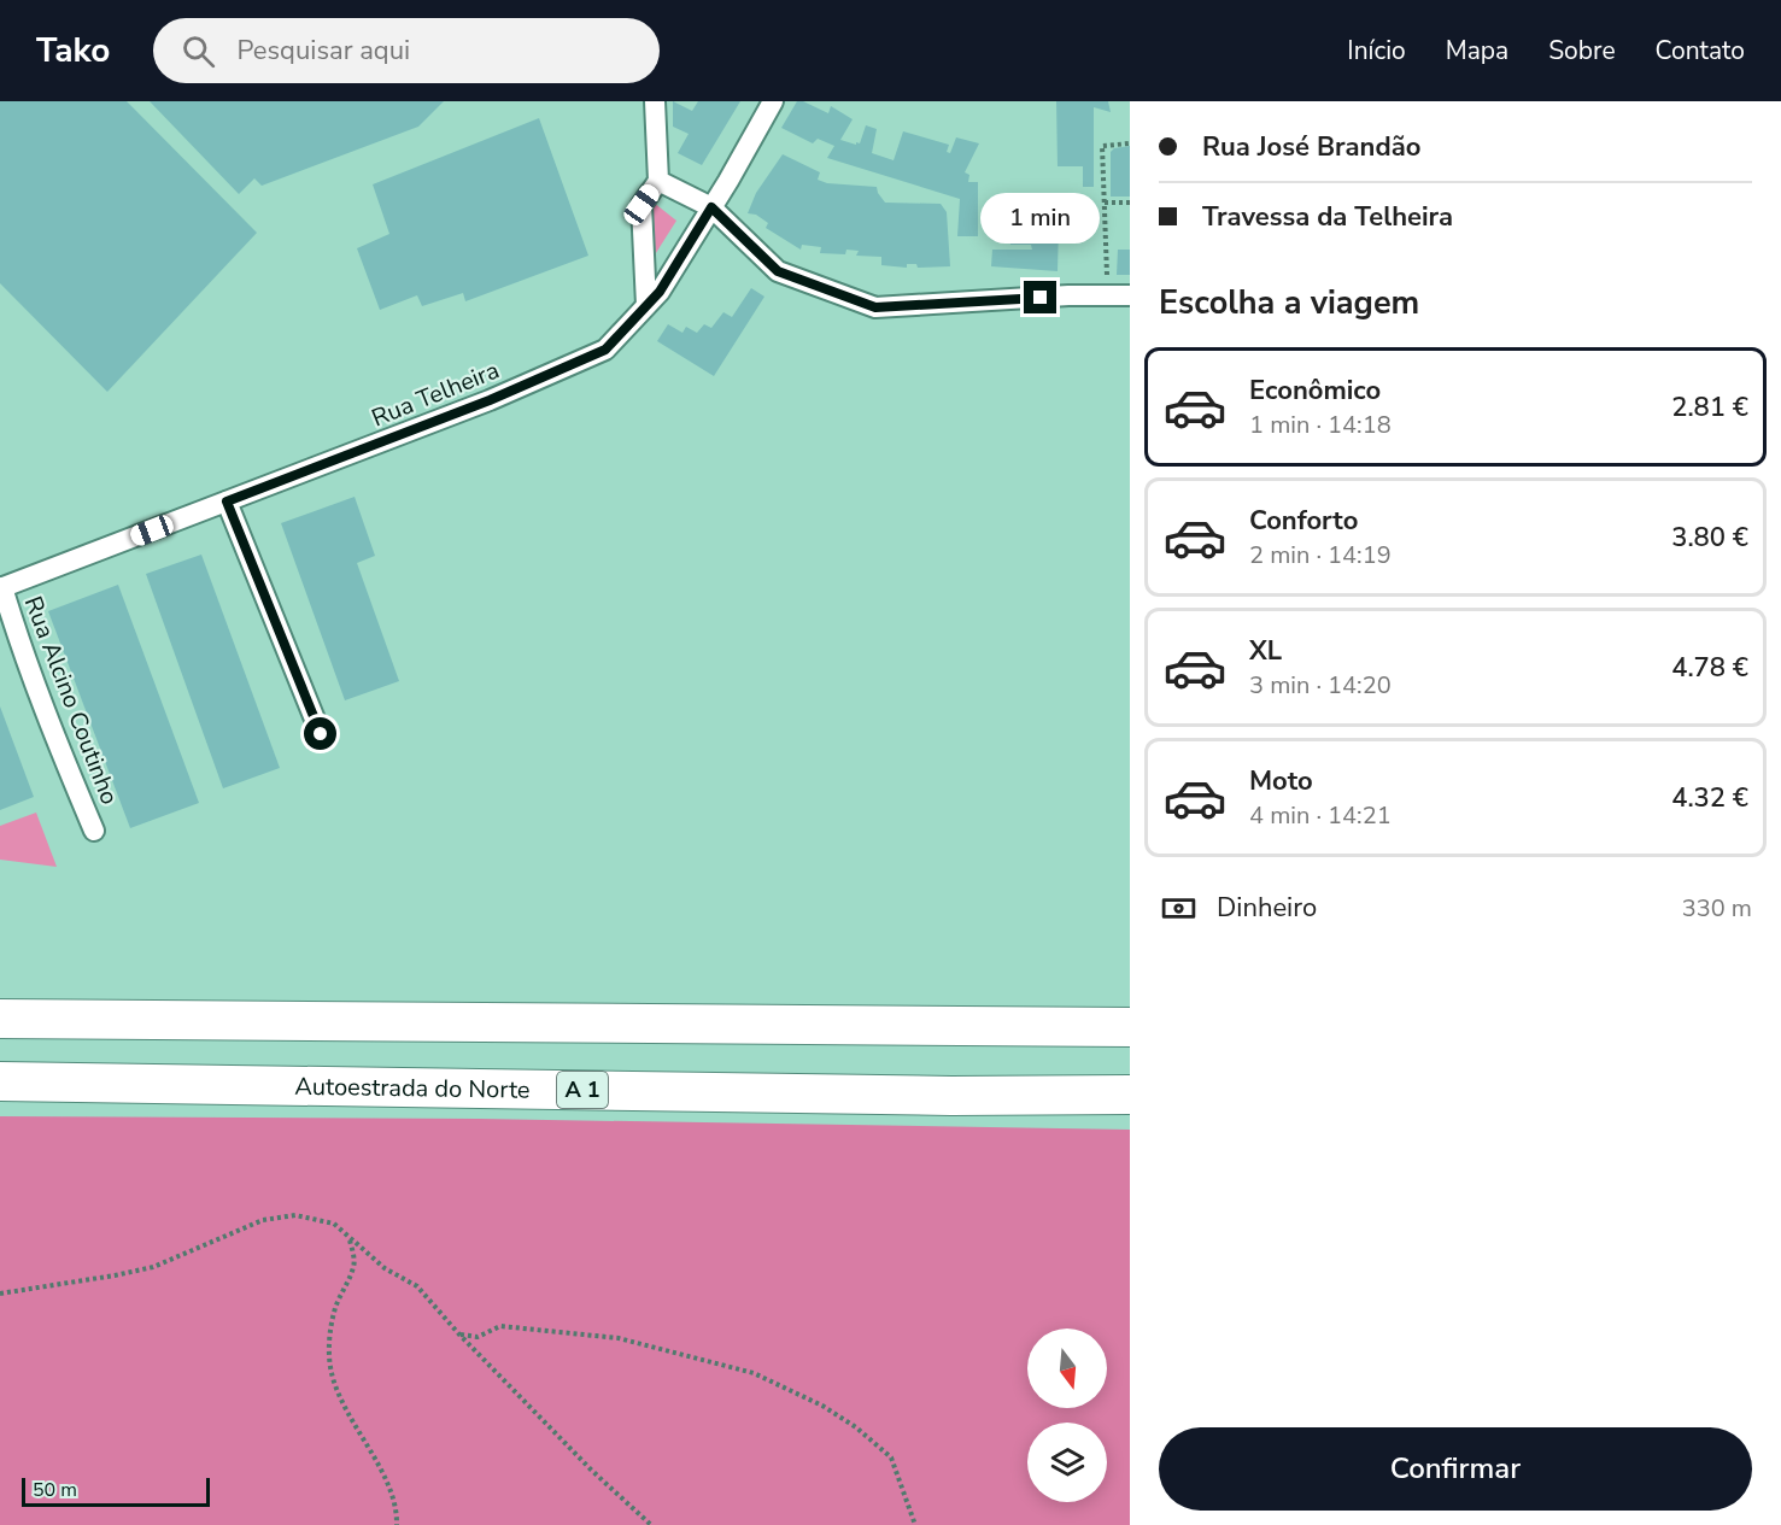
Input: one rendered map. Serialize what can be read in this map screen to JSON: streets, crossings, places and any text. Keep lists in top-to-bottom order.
{
  "streets": {
    "highway": ["Autoestrada do Norte", "A 1"],
    "street": ["Rua Telheira", "Rua Alcino Coutinho"]
  },
  "crossings": [
    ["Rua Telheira", "Rua Alcino Coutinho"],
    ["Autoestrada do Norte", "A 1"]
  ],
  "scale_bar": "50 m",
  "north": "bottom",
  "page": {
    "header": "Tako",
    "search": "Pesquisar aqui",
    "nav": [
      "Início",
      "Mapa",
      "Sobre",
      "Contato"
    ],
    "banner": ["Rua José Brandão", "Travessa da Telheira"],
    "bubble": "1 min",
    "heading": "Escolha a viagem",
    "list": [
      {
        "name": "Econômico",
        "note": "1 min · 14:18",
        "value": "2.81 €"
      },
      {
        "name": "Conforto",
        "note": "2 min · 14:19",
        "value": "3.80 €"
      },
      {
        "name": "XL",
        "note": "3 min · 14:20",
        "value": "4.78 €"
      },
      {
        "name": "Moto",
        "note": "4 min · 14:21",
        "value": "4.32 €"
      }
    ],
    "pay": ["Dinheiro", "330 m"],
    "buttons": "Confirmar",
    "scale": "50 m"
  }
}
